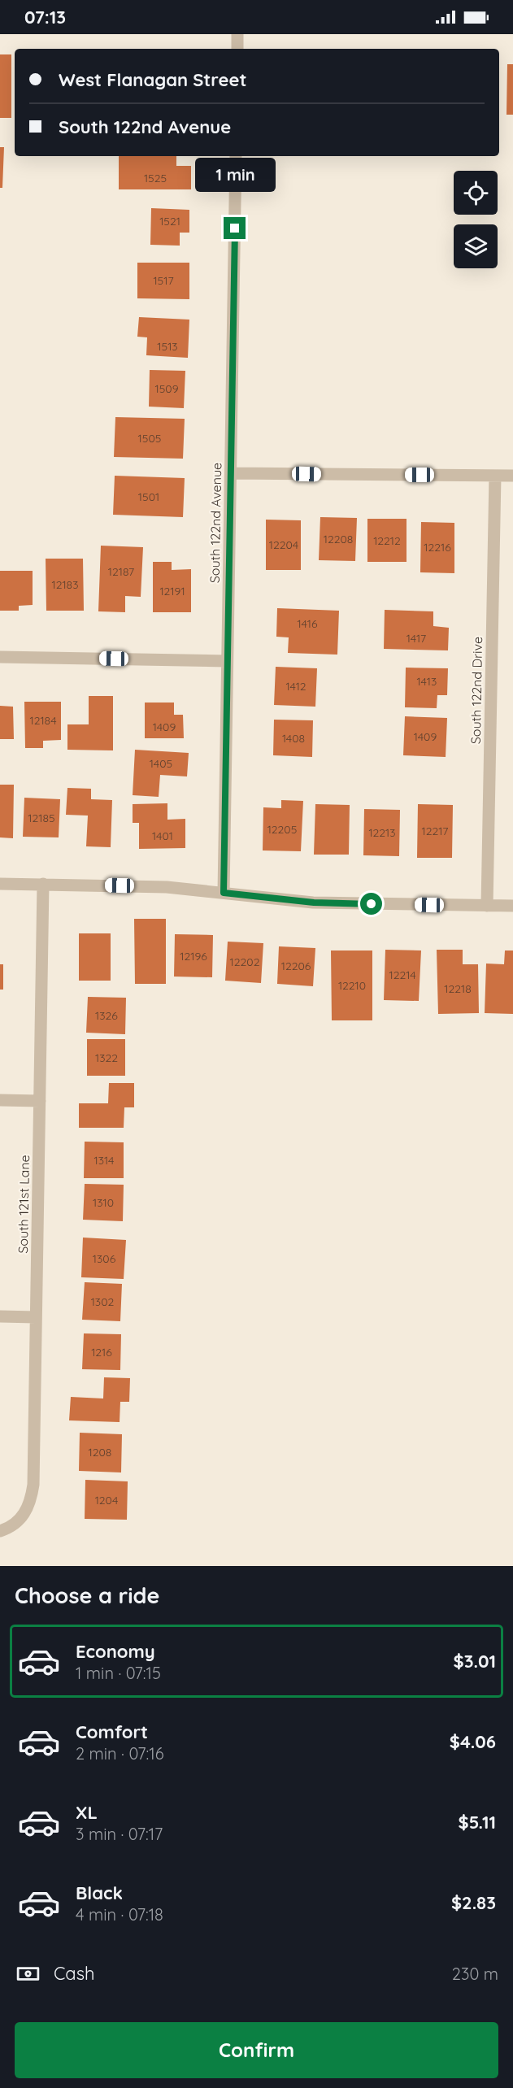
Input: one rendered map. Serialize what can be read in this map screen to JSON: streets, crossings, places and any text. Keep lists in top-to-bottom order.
{
  "streets": {
    "street": ["South 122nd Avenue", "South 122nd Drive", "South 121st Lane"]
  },
  "house_numbers": [
    "1525",
    "1521",
    "1517",
    "1513",
    "1509",
    "1505",
    "1501",
    "12208",
    "12212",
    "12204",
    "12216",
    "12187",
    "12183",
    "12191",
    "1416",
    "1417",
    "1413",
    "1412",
    "12184",
    "1409",
    "1409",
    "1408",
    "1405",
    "12185",
    "12205",
    "12217",
    "12213",
    "1401",
    "12196",
    "12202",
    "12206",
    "12214",
    "12210",
    "12218",
    "1326",
    "1322",
    "1314",
    "1310",
    "1306",
    "1302",
    "1216",
    "1208",
    "1204"
  ],
  "page": {
    "status": "07:13",
    "banner": ["West Flanagan Street", "South 122nd Avenue"],
    "bubble": "1 min",
    "heading": "Choose a ride",
    "list": [
      {
        "name": "Economy",
        "note": "1 min · 07:15",
        "value": "$3.01"
      },
      {
        "name": "Comfort",
        "note": "2 min · 07:16",
        "value": "$4.06"
      },
      {
        "name": "XL",
        "note": "3 min · 07:17",
        "value": "$5.11"
      },
      {
        "name": "Black",
        "note": "4 min · 07:18",
        "value": "$2.83"
      }
    ],
    "pay": ["Cash", "230 m"],
    "buttons": "Confirm"
  }
}
